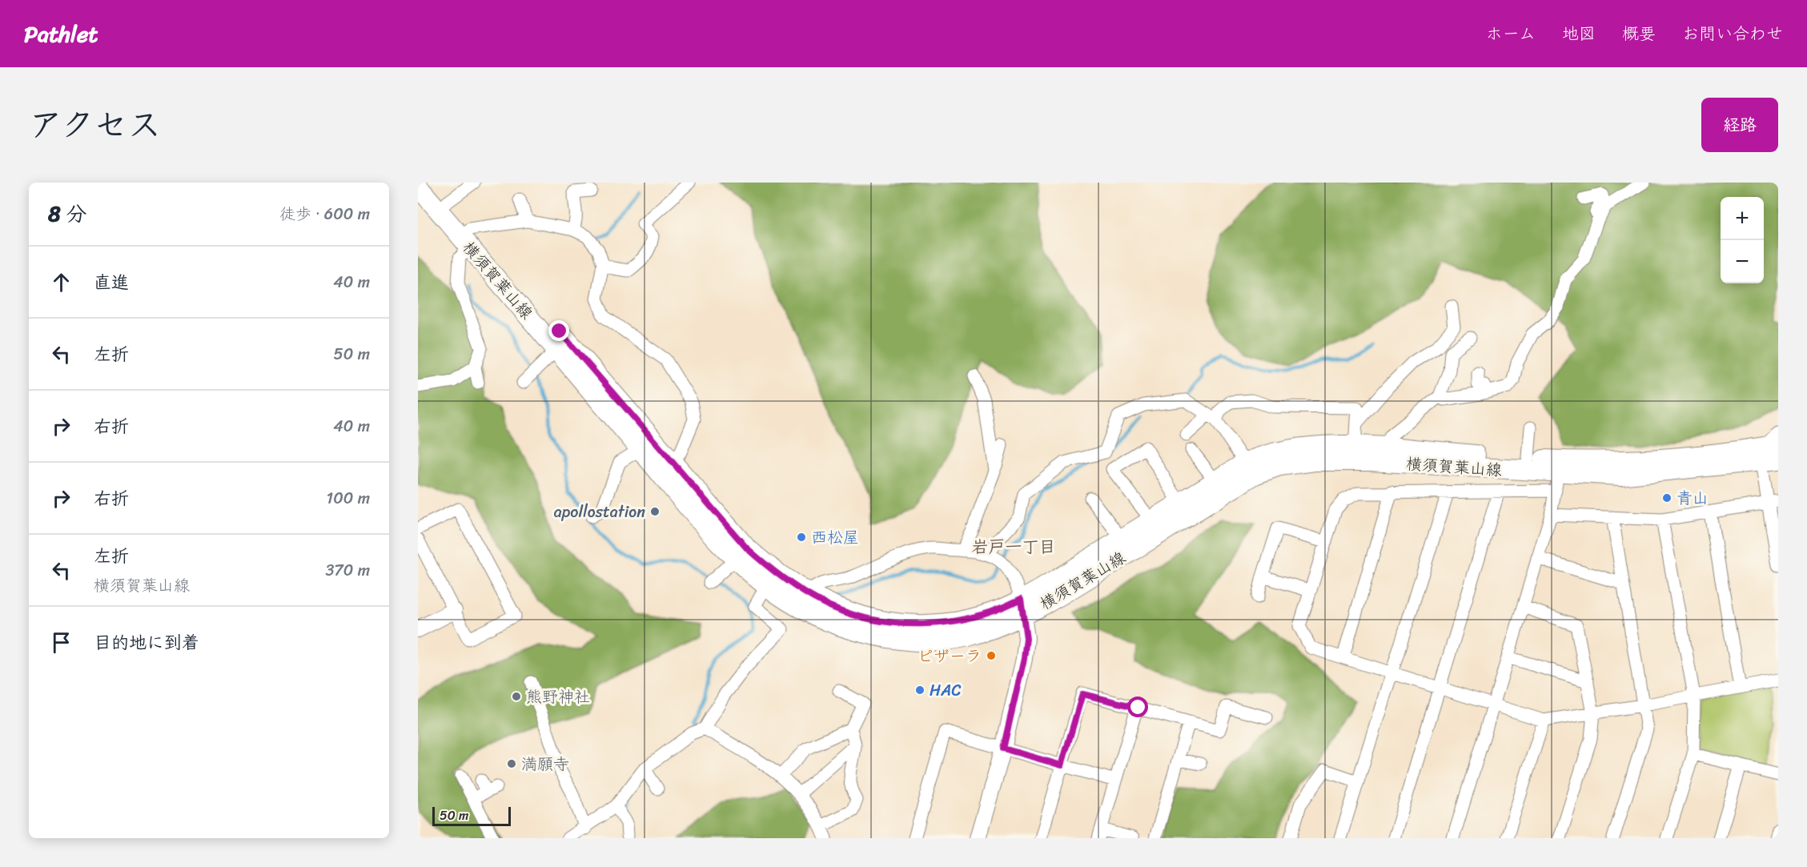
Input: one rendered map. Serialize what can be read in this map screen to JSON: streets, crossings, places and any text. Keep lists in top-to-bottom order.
{
  "streets": {
    "main road": ["横須賀葉山線"]
  },
  "districts": ["岩戸一丁目"],
  "places": [
    "青山",
    "apollostation",
    "西松屋",
    "ピザーラ",
    "HAC",
    "熊野神社",
    "満願寺"
  ],
  "scale_bar": "50 m",
  "page": {
    "header": "Pathlet",
    "nav": [
      "ホーム",
      "地図",
      "概要",
      "お問い合わせ"
    ],
    "title": "アクセス",
    "buttons": "経路",
    "heading": ["8 分", "徒歩 · 600 m"],
    "map_buttons": ["+", "−"],
    "list": [
      ["直進", "40 m"],
      ["左折", "50 m"],
      ["右折", "40 m"],
      ["右折", "100 m"],
      ["左折", "横須賀葉山線", "370 m"],
      "目的地に到着"
    ],
    "scale": "50 m"
  }
}
